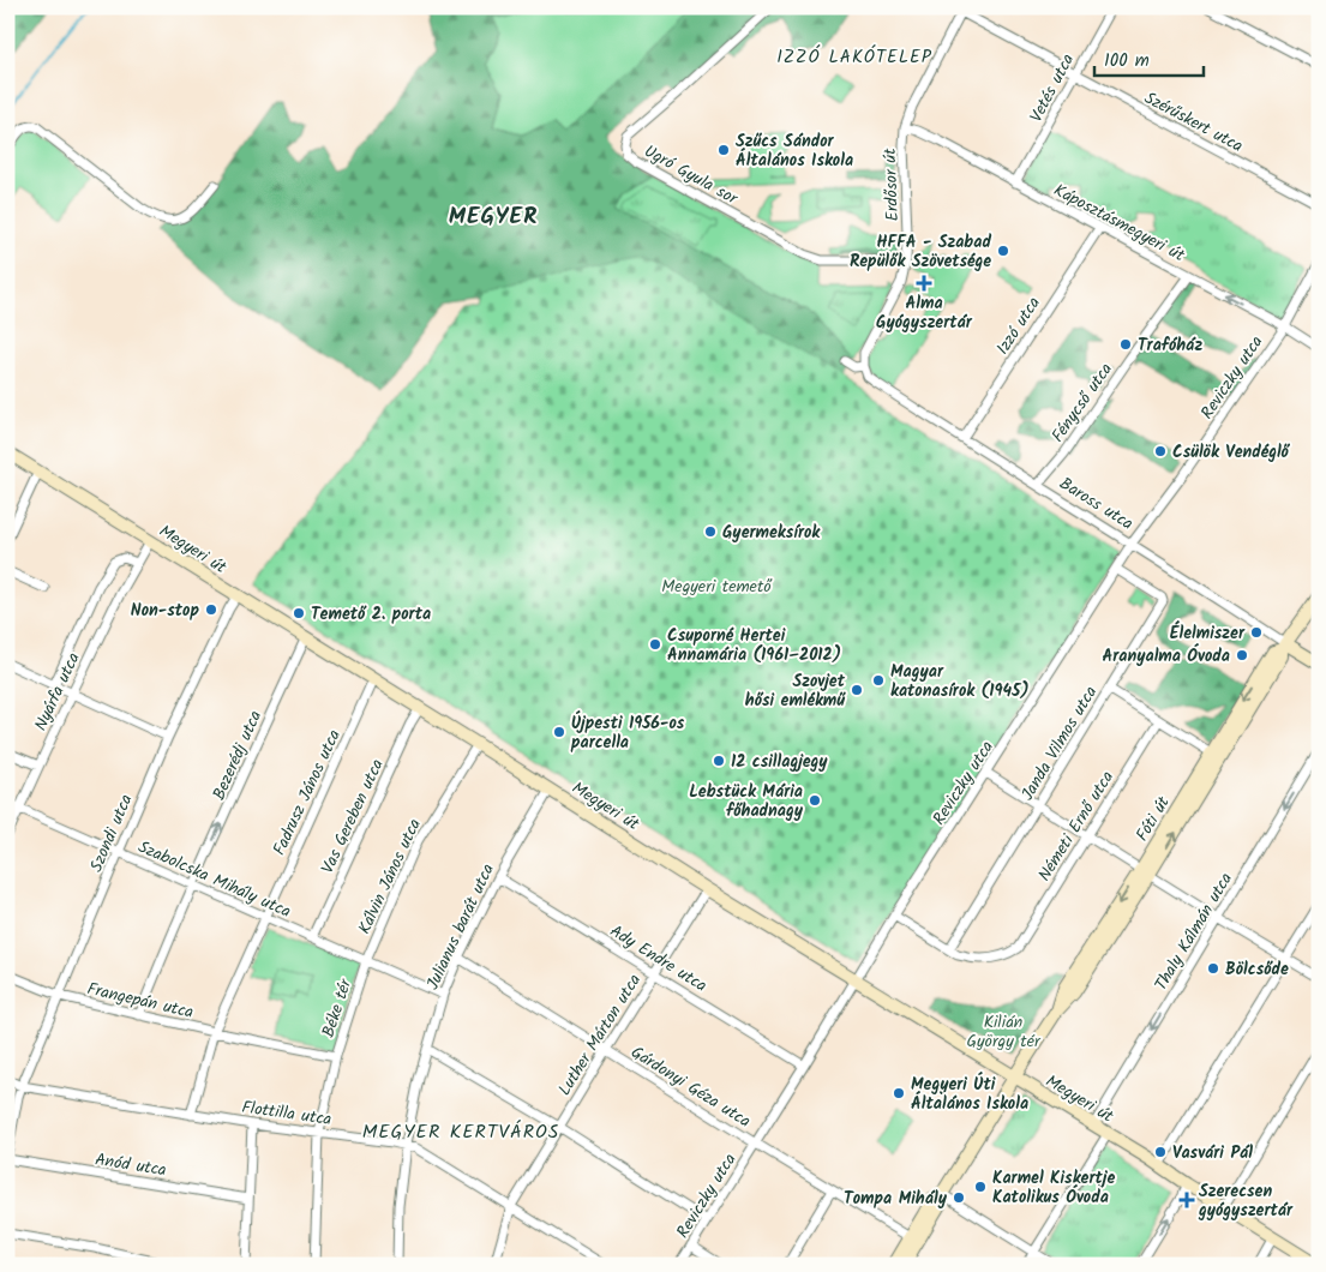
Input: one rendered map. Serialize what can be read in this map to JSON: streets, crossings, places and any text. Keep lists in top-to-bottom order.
{
  "streets": {
    "main road": ["Baross utca", "Megyeri út", "Fóti út"],
    "street": [
      "Vetés utca",
      "Szérűskert utca",
      "Ugró Gyula sor",
      "Erdősor út",
      "Káposztásmegyeri út",
      "Izzó utca",
      "Reviczky utca",
      "Fénycső utca",
      "Nyárfa utca",
      "Janda Vilmos utca",
      "Bezerédj utca",
      "Fadrusz János utca",
      "Vas Gereben utca",
      "Németi Ernő utca",
      "Szondi utca",
      "Kálvin János utca",
      "Szabolcska Mihály utca",
      "Julianus barát utca",
      "Thaly Kálmán utca",
      "Ady Endre utca",
      "Frangepán utca",
      "Béke tér",
      "Luther Márton utca",
      "Gárdonyi Géza utca",
      "Flottilla utca",
      "Anód utca"
    ]
  },
  "crossings": [
    ["Vetés utca", "Szérűskert utca"],
    ["Vetés utca", "Káposztásmegyeri út"],
    ["Szérűskert utca", "Erdősor út"],
    ["Ugró Gyula sor", "Erdősor út"],
    ["Erdősor út", "Káposztásmegyeri út"],
    ["Erdősor út", "Baross utca"],
    ["Káposztásmegyeri út", "Izzó utca"],
    ["Káposztásmegyeri út", "Reviczky utca"],
    ["Káposztásmegyeri út", "Fénycső utca"],
    ["Izzó utca", "Baross utca"],
    ["Reviczky utca", "Baross utca"],
    ["Reviczky utca", "Megyeri út"],
    ["Reviczky utca", "Janda Vilmos utca"],
    ["Reviczky utca", "Ady Endre utca"],
    ["Reviczky utca", "Gárdonyi Géza utca"],
    ["Fénycső utca", "Baross utca"],
    ["Baross utca", "Fóti út"],
    ["Megyeri út", "Nyárfa utca"],
    ["Megyeri út", "Bezerédj utca"],
    ["Megyeri út", "Fadrusz János utca"],
    ["Megyeri út", "Vas Gereben utca"],
    ["Megyeri út", "Fóti út"],
    ["Megyeri út", "Szondi utca"],
    ["Megyeri út", "Kálvin János utca"],
    ["Megyeri út", "Julianus barát utca"],
    ["Megyeri út", "Thaly Kálmán utca"],
    ["Megyeri út", "Luther Márton utca"],
    ["Nyárfa utca", "Szabolcska Mihály utca"],
    ["Janda Vilmos utca", "Németi Ernő utca"],
    ["Bezerédj utca", "Szabolcska Mihály utca"],
    ["Bezerédj utca", "Frangepán utca"],
    ["Fadrusz János utca", "Szabolcska Mihály utca"],
    ["Vas Gereben utca", "Szabolcska Mihály utca"],
    ["Vas Gereben utca", "Béke tér"],
    ["Fóti út", "Gárdonyi Géza utca"],
    ["Szondi utca", "Szabolcska Mihály utca"],
    ["Szondi utca", "Frangepán utca"],
    ["Szondi utca", "Flottilla utca"],
    ["Szondi utca", "Anód utca"],
    ["Kálvin János utca", "Béke tér"],
    ["Szabolcska Mihály utca", "Béke tér"],
    ["Julianus barát utca", "Ady Endre utca"],
    ["Julianus barát utca", "Gárdonyi Géza utca"],
    ["Julianus barát utca", "Flottilla utca"],
    ["Ady Endre utca", "Luther Márton utca"],
    ["Frangepán utca", "Béke tér"],
    ["Luther Márton utca", "Gárdonyi Géza utca"],
    ["Luther Márton utca", "Flottilla utca"]
  ],
  "one_way": ["Bezerédj utca", "Thaly Kálmán utca"],
  "districts": ["IZZÓ LAKÓTELEP", "MEGYER", "MEGYER KERTVÁROS"],
  "parks": ["Megyeri temető", "Kilián György tér"],
  "places": {
    "other": [
      "Szűcs Sándor Általános Iskola",
      "HFFA - Szabad Repülők Szövetsége",
      "Trafóház",
      "Csülök Vendéglő",
      "Gyermeksírok",
      "Non-stop",
      "Temető 2. porta",
      "Élelmiszer",
      "Csuporné Hertei Annamária (1961–2012)",
      "Aranyalma Óvoda",
      "Magyar katonasírok (1945)",
      "Szovjet hősi emlékmű",
      "Újpesti 1956-os parcella",
      "12 csillagjegy",
      "Lebstück Mária főhadnagy",
      "Bölcsőde",
      "Megyeri Úti Általános Iskola",
      "Vasvári Pál",
      "Karmel Kiskertje Katolikus Óvoda",
      "Tompa Mihály"
    ],
    "health": ["Alma Gyógyszertár", "Szerecsen gyógyszertár"]
  },
  "scale_bar": "100 m"
}
